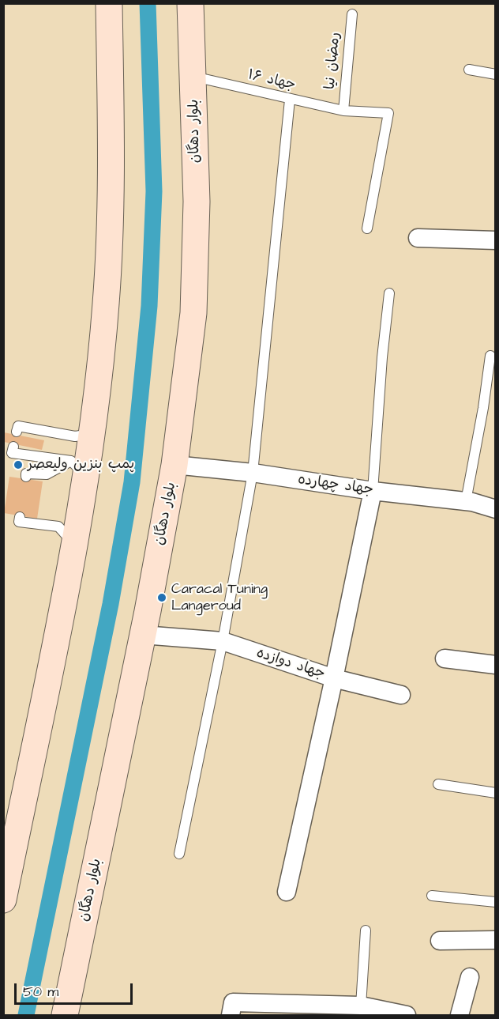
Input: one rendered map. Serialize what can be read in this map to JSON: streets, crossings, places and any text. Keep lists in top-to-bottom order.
{
  "streets": {
    "main road": ["بلوار دهگان"],
    "street": ["جهاد چهارده", "جهاد دوازده"],
    "lane": ["رمضان نیا", "جهاد ۱۶"]
  },
  "crossings": [
    ["رمضان نیا", "جهاد ۱۶"],
    ["جهاد ۱۶", "بلوار دهگان"],
    ["بلوار دهگان", "جهاد چهارده"],
    ["بلوار دهگان", "جهاد دوازده"],
    ["جهاد چهارده", "جهاد دوازده"]
  ],
  "places": ["پمپ بنزین ولیعصر", "Caracal Tuning Langeroud"],
  "scale_bar": "50 m"
}
